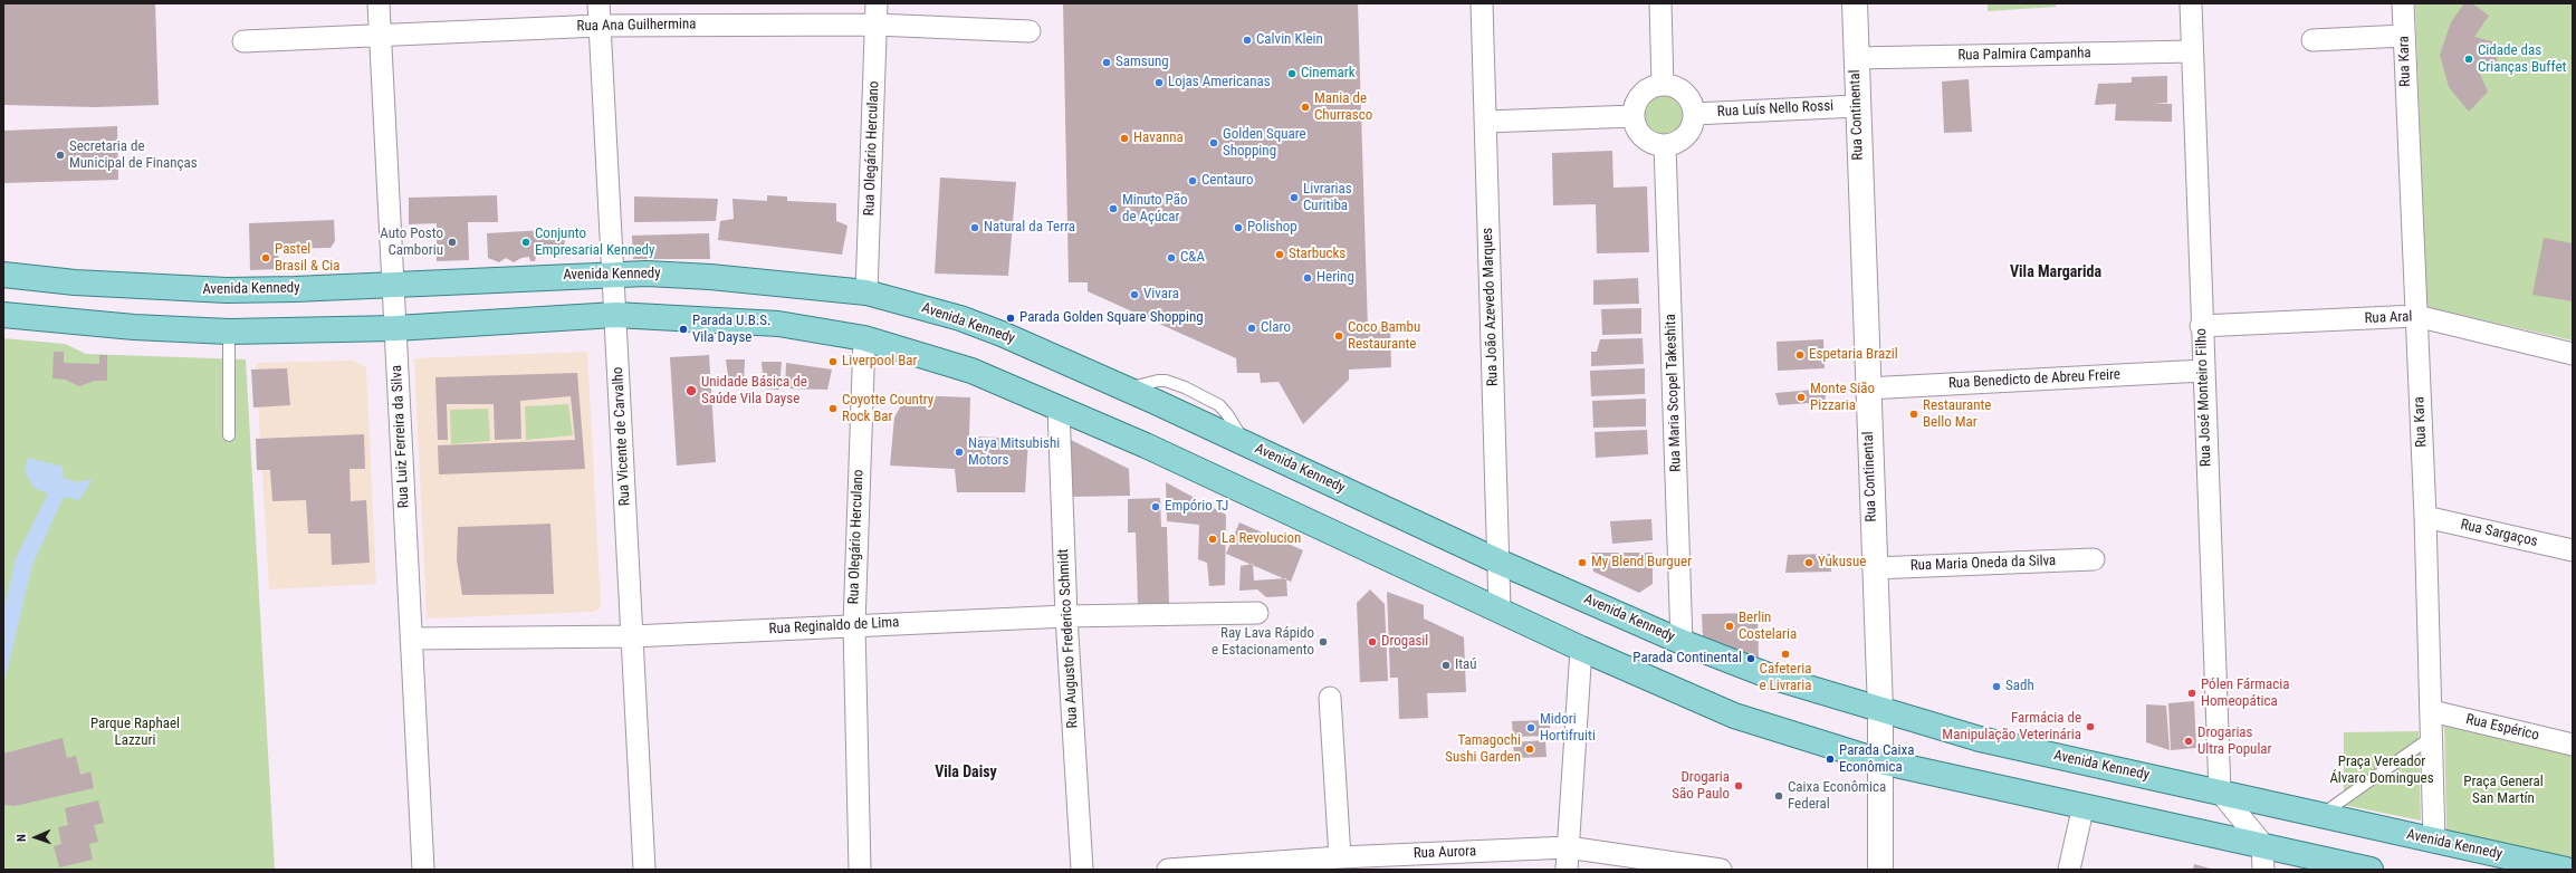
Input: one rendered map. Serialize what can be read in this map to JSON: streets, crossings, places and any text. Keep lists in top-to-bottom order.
{
  "streets": {
    "main road": ["Avenida Kennedy"],
    "street": [
      "Rua Ana Guilhermina",
      "Rua Palmira Campanha",
      "Rua Kara",
      "Rua Luís Nello Rossi",
      "Rua Continental",
      "Rua Olegário Herculano",
      "Rua João Azevedo Marques",
      "Rua Aral",
      "Rua Benedicto de Abreu Freire",
      "Rua Maria Scopel Takeshita",
      "Rua José Monteiro Filho",
      "Rua Luiz Ferreira da Silva",
      "Rua Vicente de Carvalho",
      "Rua Sargaços",
      "Rua Maria Oneda da Silva",
      "Rua Reginaldo de Lima",
      "Rua Augusto Frederico Schmidt",
      "Rua Espérico",
      "Rua Aurora"
    ]
  },
  "crossings": [
    ["Rua Ana Guilhermina", "Rua Olegário Herculano"],
    ["Rua Ana Guilhermina", "Rua Luiz Ferreira da Silva"],
    ["Rua Ana Guilhermina", "Rua Vicente de Carvalho"],
    ["Rua Palmira Campanha", "Rua Continental"],
    ["Rua Palmira Campanha", "Rua José Monteiro Filho"],
    ["Rua Kara", "Avenida Kennedy"],
    ["Rua Kara", "Rua Aral"],
    ["Rua Kara", "Rua Sargaços"],
    ["Rua Kara", "Rua Espérico"],
    ["Rua Luís Nello Rossi", "Rua Continental"],
    ["Rua Luís Nello Rossi", "Rua Maria Scopel Takeshita"],
    ["Rua Continental", "Avenida Kennedy"],
    ["Rua Continental", "Rua Benedicto de Abreu Freire"],
    ["Rua Continental", "Rua Maria Oneda da Silva"],
    ["Rua Olegário Herculano", "Avenida Kennedy"],
    ["Rua Olegário Herculano", "Rua Reginaldo de Lima"],
    ["Avenida Kennedy", "Rua João Azevedo Marques"],
    ["Avenida Kennedy", "Rua Maria Scopel Takeshita"],
    ["Avenida Kennedy", "Rua José Monteiro Filho"],
    ["Avenida Kennedy", "Rua Luiz Ferreira da Silva"],
    ["Avenida Kennedy", "Rua Vicente de Carvalho"],
    ["Rua Aral", "Rua José Monteiro Filho"],
    ["Rua Benedicto de Abreu Freire", "Rua José Monteiro Filho"],
    ["Rua Luiz Ferreira da Silva", "Rua Reginaldo de Lima"],
    ["Rua Vicente de Carvalho", "Rua Reginaldo de Lima"],
    ["Rua Reginaldo de Lima", "Rua Augusto Frederico Schmidt"]
  ],
  "districts": ["Vila Margarida", "Vila Daisy"],
  "parks": ["Parque Raphael Lazzuri", "Praça Vereador Álvaro Domingues", "Praça General San Martín"],
  "places": [
    "Calvin Klein",
    "Cidade das Crianças Buffet",
    "Samsung",
    "Cinemark",
    "Lojas Americanas",
    "Mania de Churrasco",
    "Havanna",
    "Golden Square Shopping",
    "Secretaria de Municipal de Finanças",
    "Centauro",
    "Livrarias Curitiba",
    "Minuto Pão de Açúcar",
    "Natural da Terra",
    "Polishop",
    "Auto Posto Camboriu",
    "Conjunto Empresarial Kennedy",
    "Starbucks",
    "Pastel Brasil & Cia",
    "C&A",
    "Hering",
    "Vivara",
    "Parada Golden Square Shopping",
    "Claro",
    "Parada U.B.S. Vila Dayse",
    "Coco Bambu Restaurante",
    "Espetaria Brazil",
    "Liverpool Bar",
    "Unidade Básica de Saúde Vila Dayse",
    "Monte Sião Pizzaria",
    "Coyotte Country Rock Bar",
    "Restaurante Bello Mar",
    "Naya Mitsubishi Motors",
    "Empório TJ",
    "La Revolucion",
    "My Blend Burguer",
    "Yukusue",
    "Berlin Costelaria",
    "Ray Lava Rápido e Estacionamento",
    "Drogasil",
    "Cafeteria e Livraria",
    "Parada Continental",
    "Itaú",
    "Sadh",
    "Pólen Fármacia Homeopática",
    "Farmácia de Manipulação Veterinária",
    "Midori Hortifruiti",
    "Drogarias Ultra Popular",
    "Tamagochi Sushi Garden",
    "Parada Caixa Econômica",
    "Drogaria São Paulo",
    "Caixa Econômica Federal"
  ],
  "north": "left"
}
